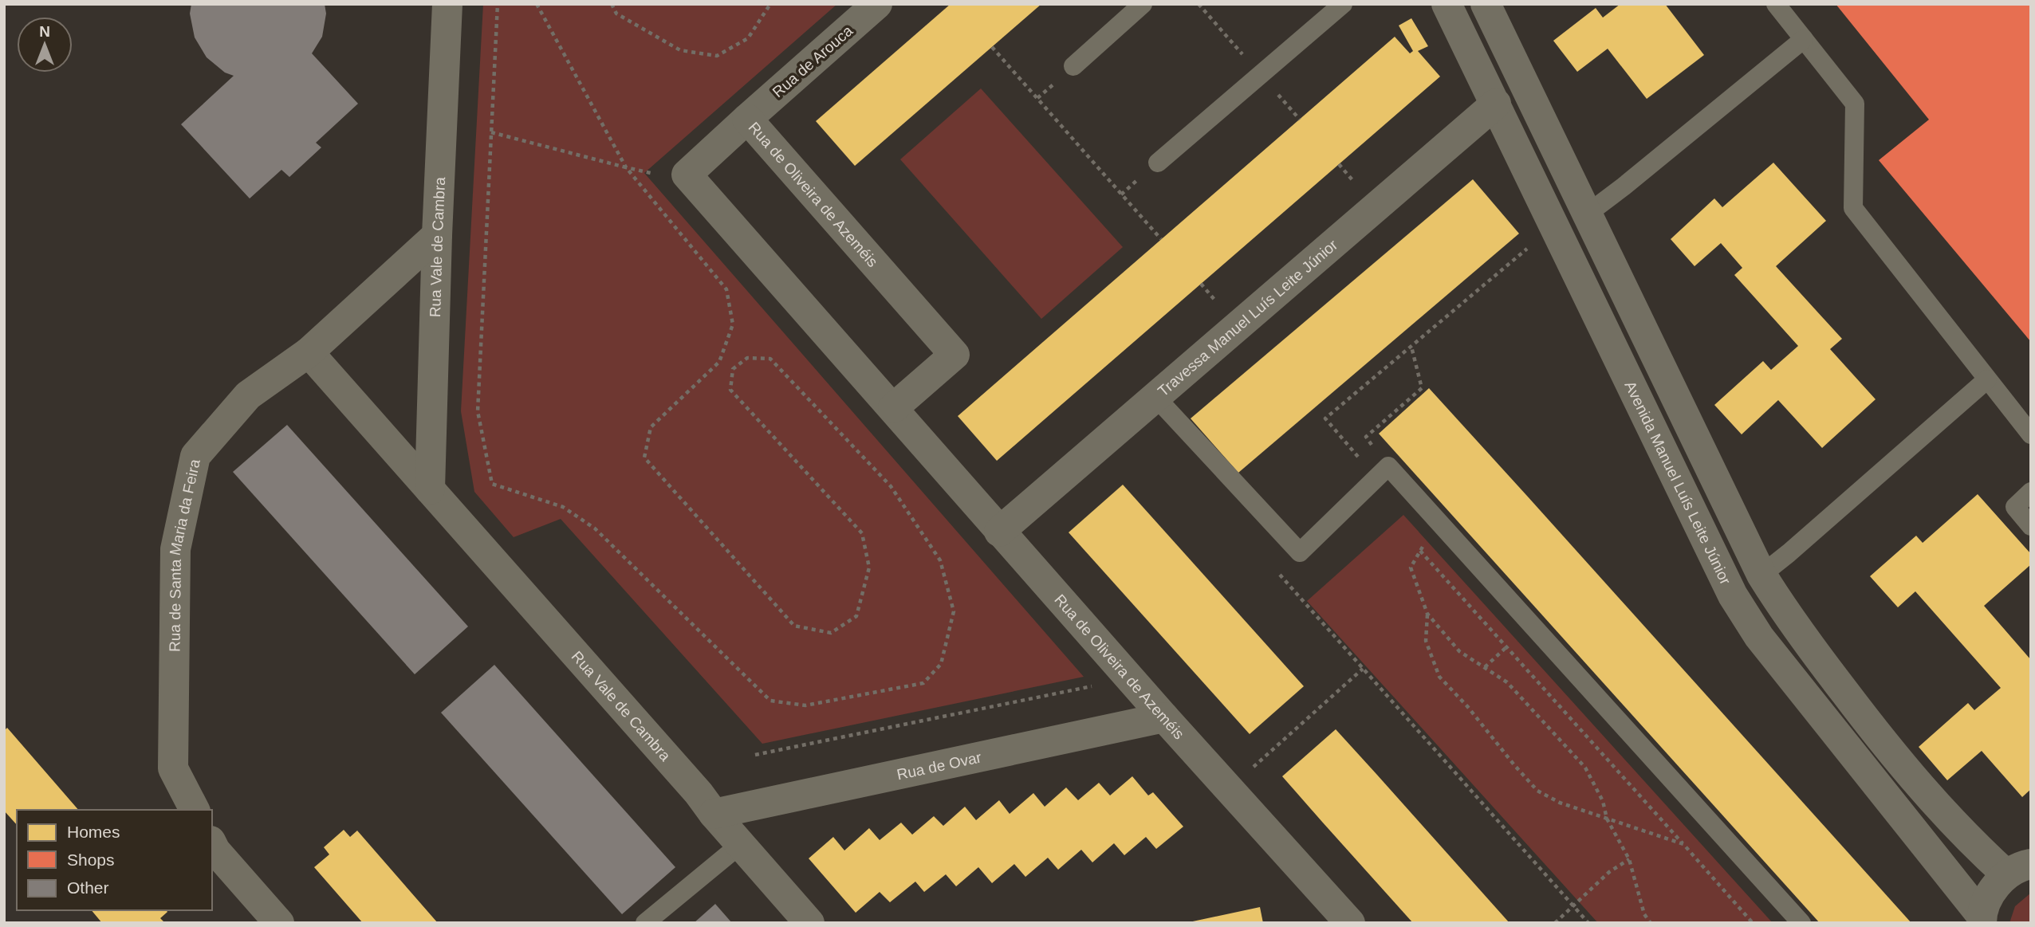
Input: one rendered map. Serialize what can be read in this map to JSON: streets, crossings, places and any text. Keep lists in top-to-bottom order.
{
  "streets": {
    "street": [
      "Rua de Arouca",
      "Rua de Oliveira de Azeméis",
      "Rua Vale de Cambra",
      "Travessa Manuel Luís Leite Júnior",
      "Avenida Manuel Luís Leite Júnior",
      "Rua de Santa Maria da Feira",
      "Rua de Ovar"
    ]
  },
  "crossings": [
    ["Rua de Arouca", "Rua de Oliveira de Azeméis"],
    ["Rua de Oliveira de Azeméis", "Travessa Manuel Luís Leite Júnior"],
    ["Rua de Oliveira de Azeméis", "Rua de Ovar"],
    ["Rua Vale de Cambra", "Rua de Santa Maria da Feira"],
    ["Rua Vale de Cambra", "Rua de Ovar"],
    ["Travessa Manuel Luís Leite Júnior", "Avenida Manuel Luís Leite Júnior"]
  ],
  "legend": ["Homes", "Shops", "Other"],
  "north": "top"
}
